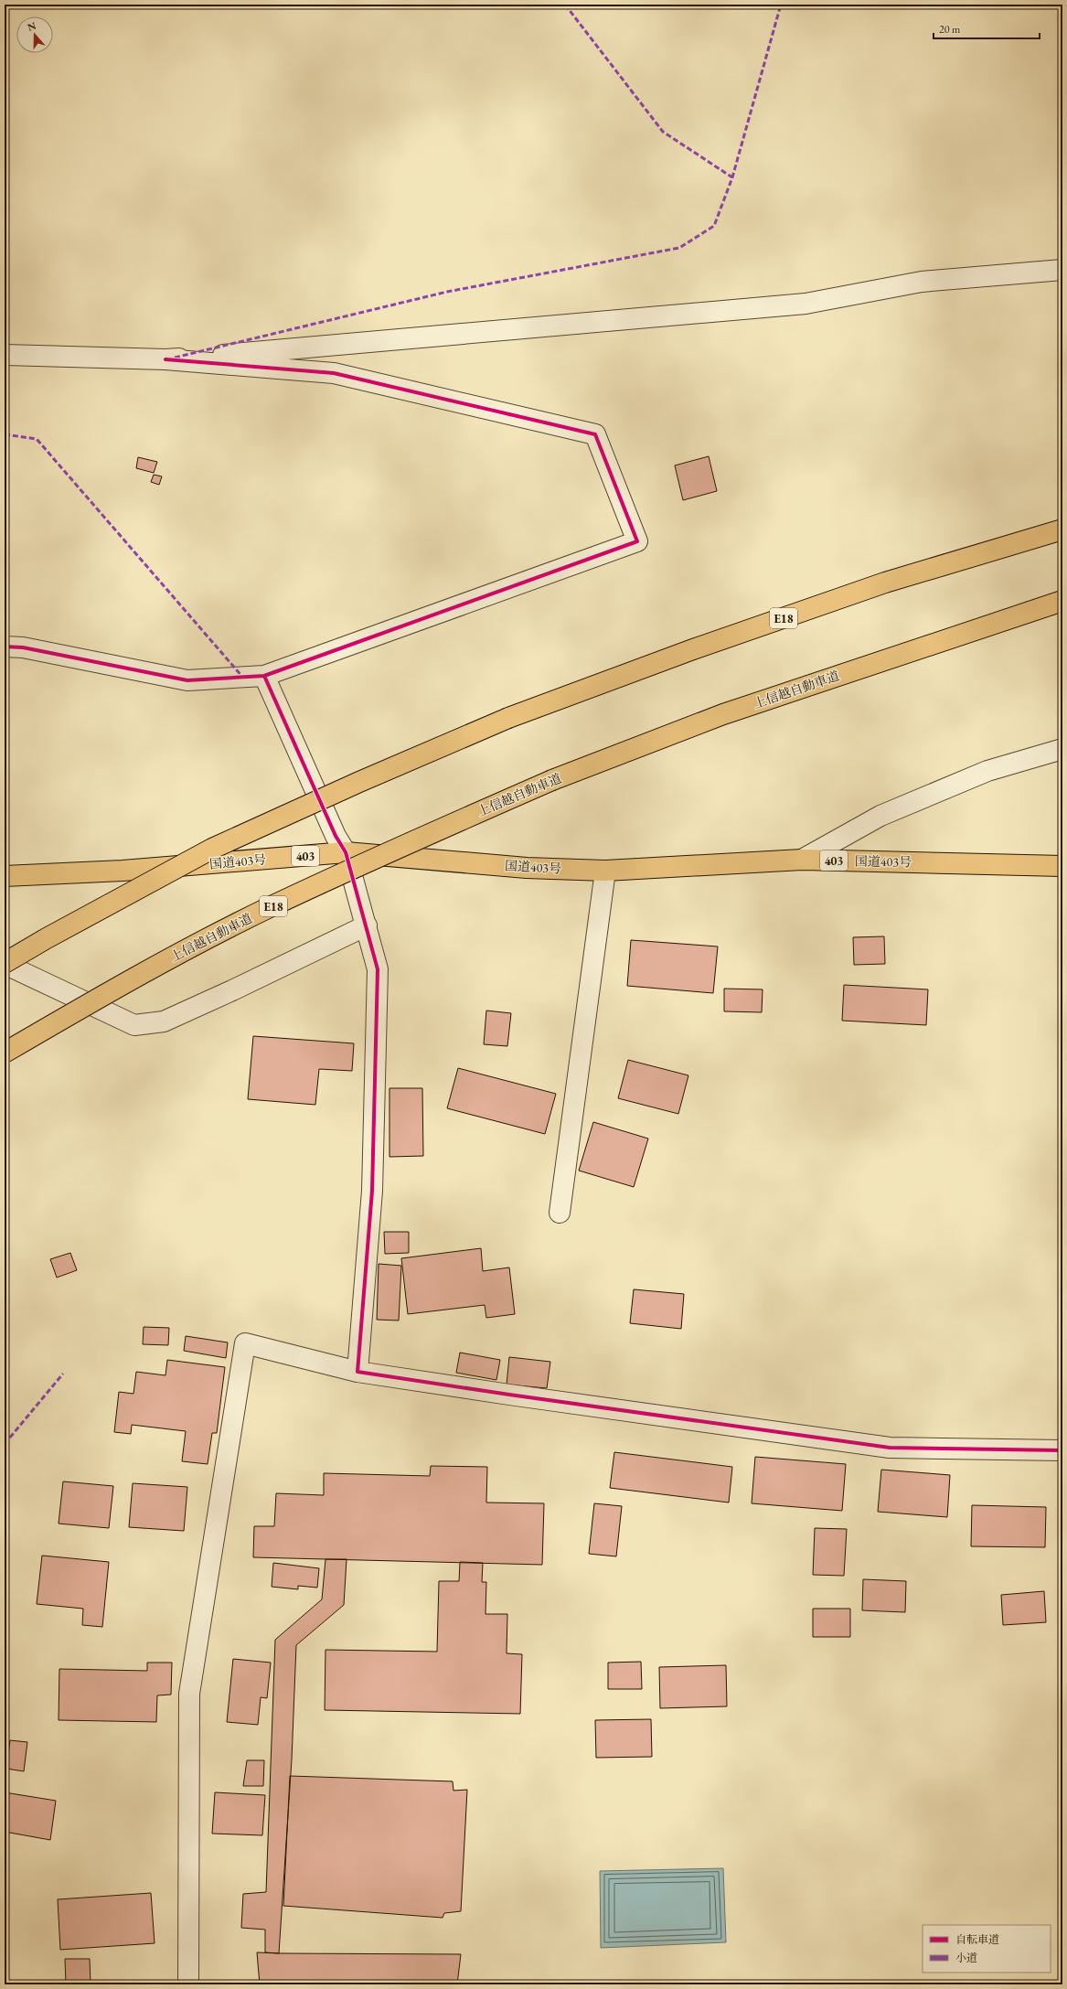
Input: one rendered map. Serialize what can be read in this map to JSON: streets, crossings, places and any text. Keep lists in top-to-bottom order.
{
  "streets": {
    "highway": [
      "E18",
      "上信越自動車道",
      "403",
      "国道403号"
    ]
  },
  "legend": ["自転車道", "小道"],
  "scale_bar": "20 m",
  "north": "top"
}
